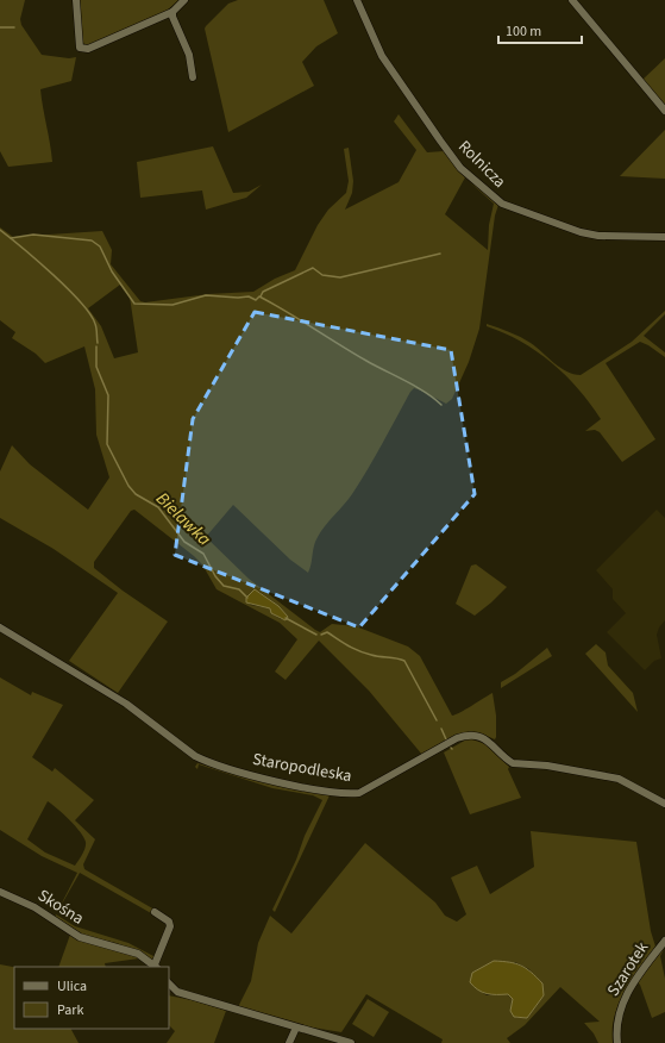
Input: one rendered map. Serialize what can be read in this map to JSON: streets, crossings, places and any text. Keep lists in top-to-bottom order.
{
  "streets": {
    "street": [
      "Rolnicza",
      "Staropodleska",
      "Skośna",
      "Szarotek"
    ]
  },
  "water": ["Bielawka"],
  "legend": ["Ulica", "Park"],
  "scale_bar": "100 m"
}
